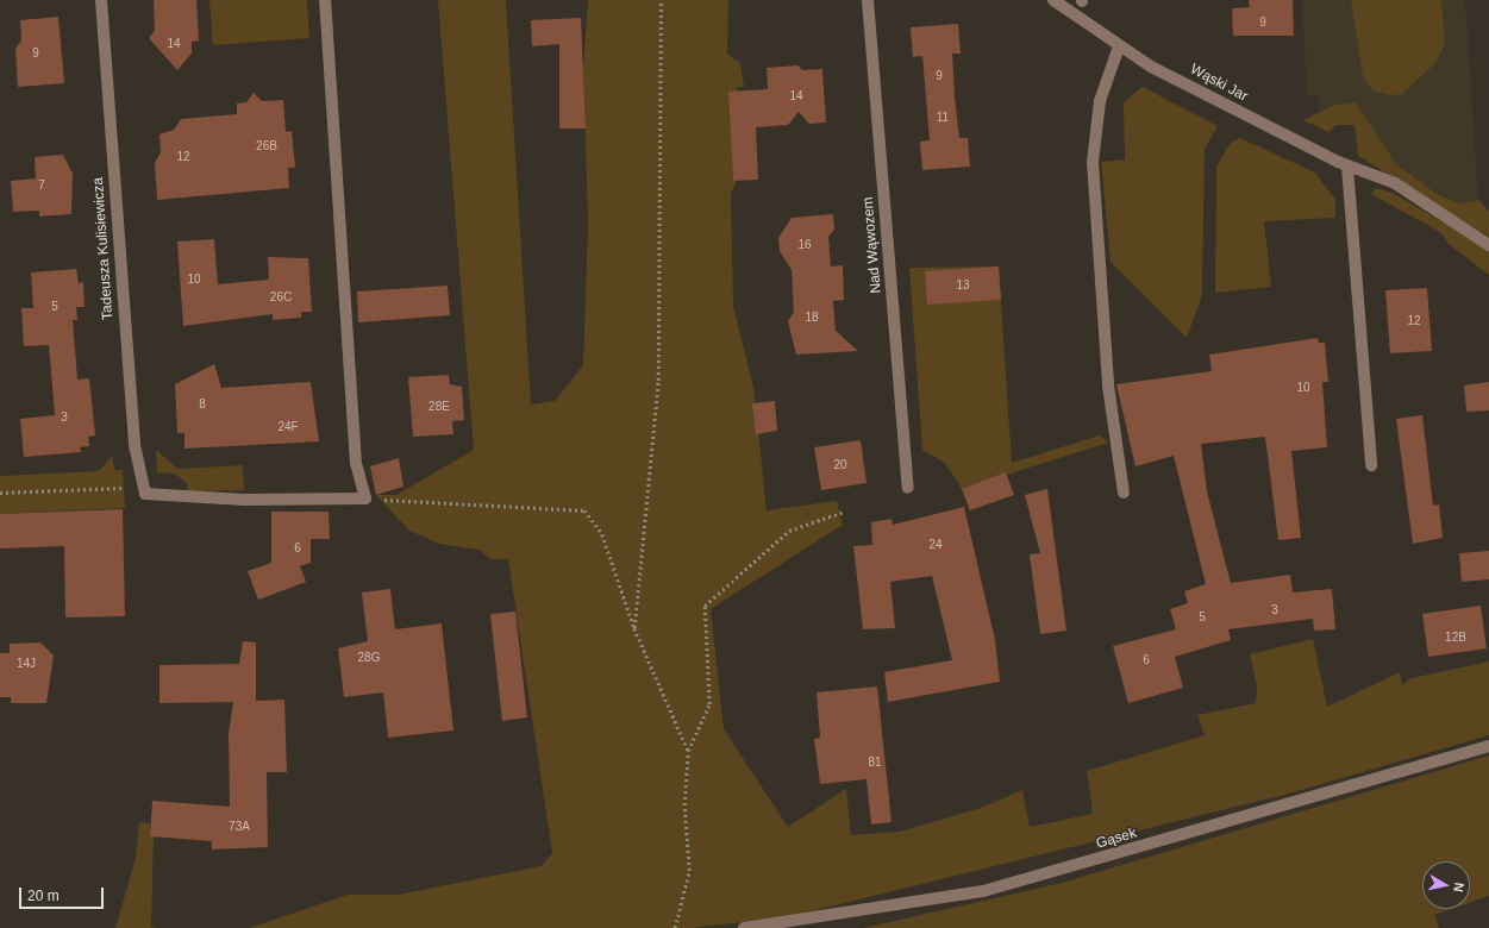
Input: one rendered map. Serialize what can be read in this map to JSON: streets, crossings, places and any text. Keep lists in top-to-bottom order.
{
  "streets": {
    "street": [
      "Wąski Jar",
      "Nad Wąwozem",
      "Tadeusza Kulisiewicza",
      "Gąsek"
    ]
  },
  "house_numbers": [
    "9",
    "14",
    "9",
    "9",
    "14",
    "11",
    "26B",
    "12",
    "7",
    "16",
    "10",
    "13",
    "26C",
    "5",
    "18",
    "12",
    "10",
    "8",
    "28E",
    "3",
    "24F",
    "20",
    "24",
    "6",
    "3",
    "5",
    "12B",
    "28G",
    "6",
    "14J",
    "81",
    "73A"
  ],
  "scale_bar": "20 m",
  "north": "right"
}
